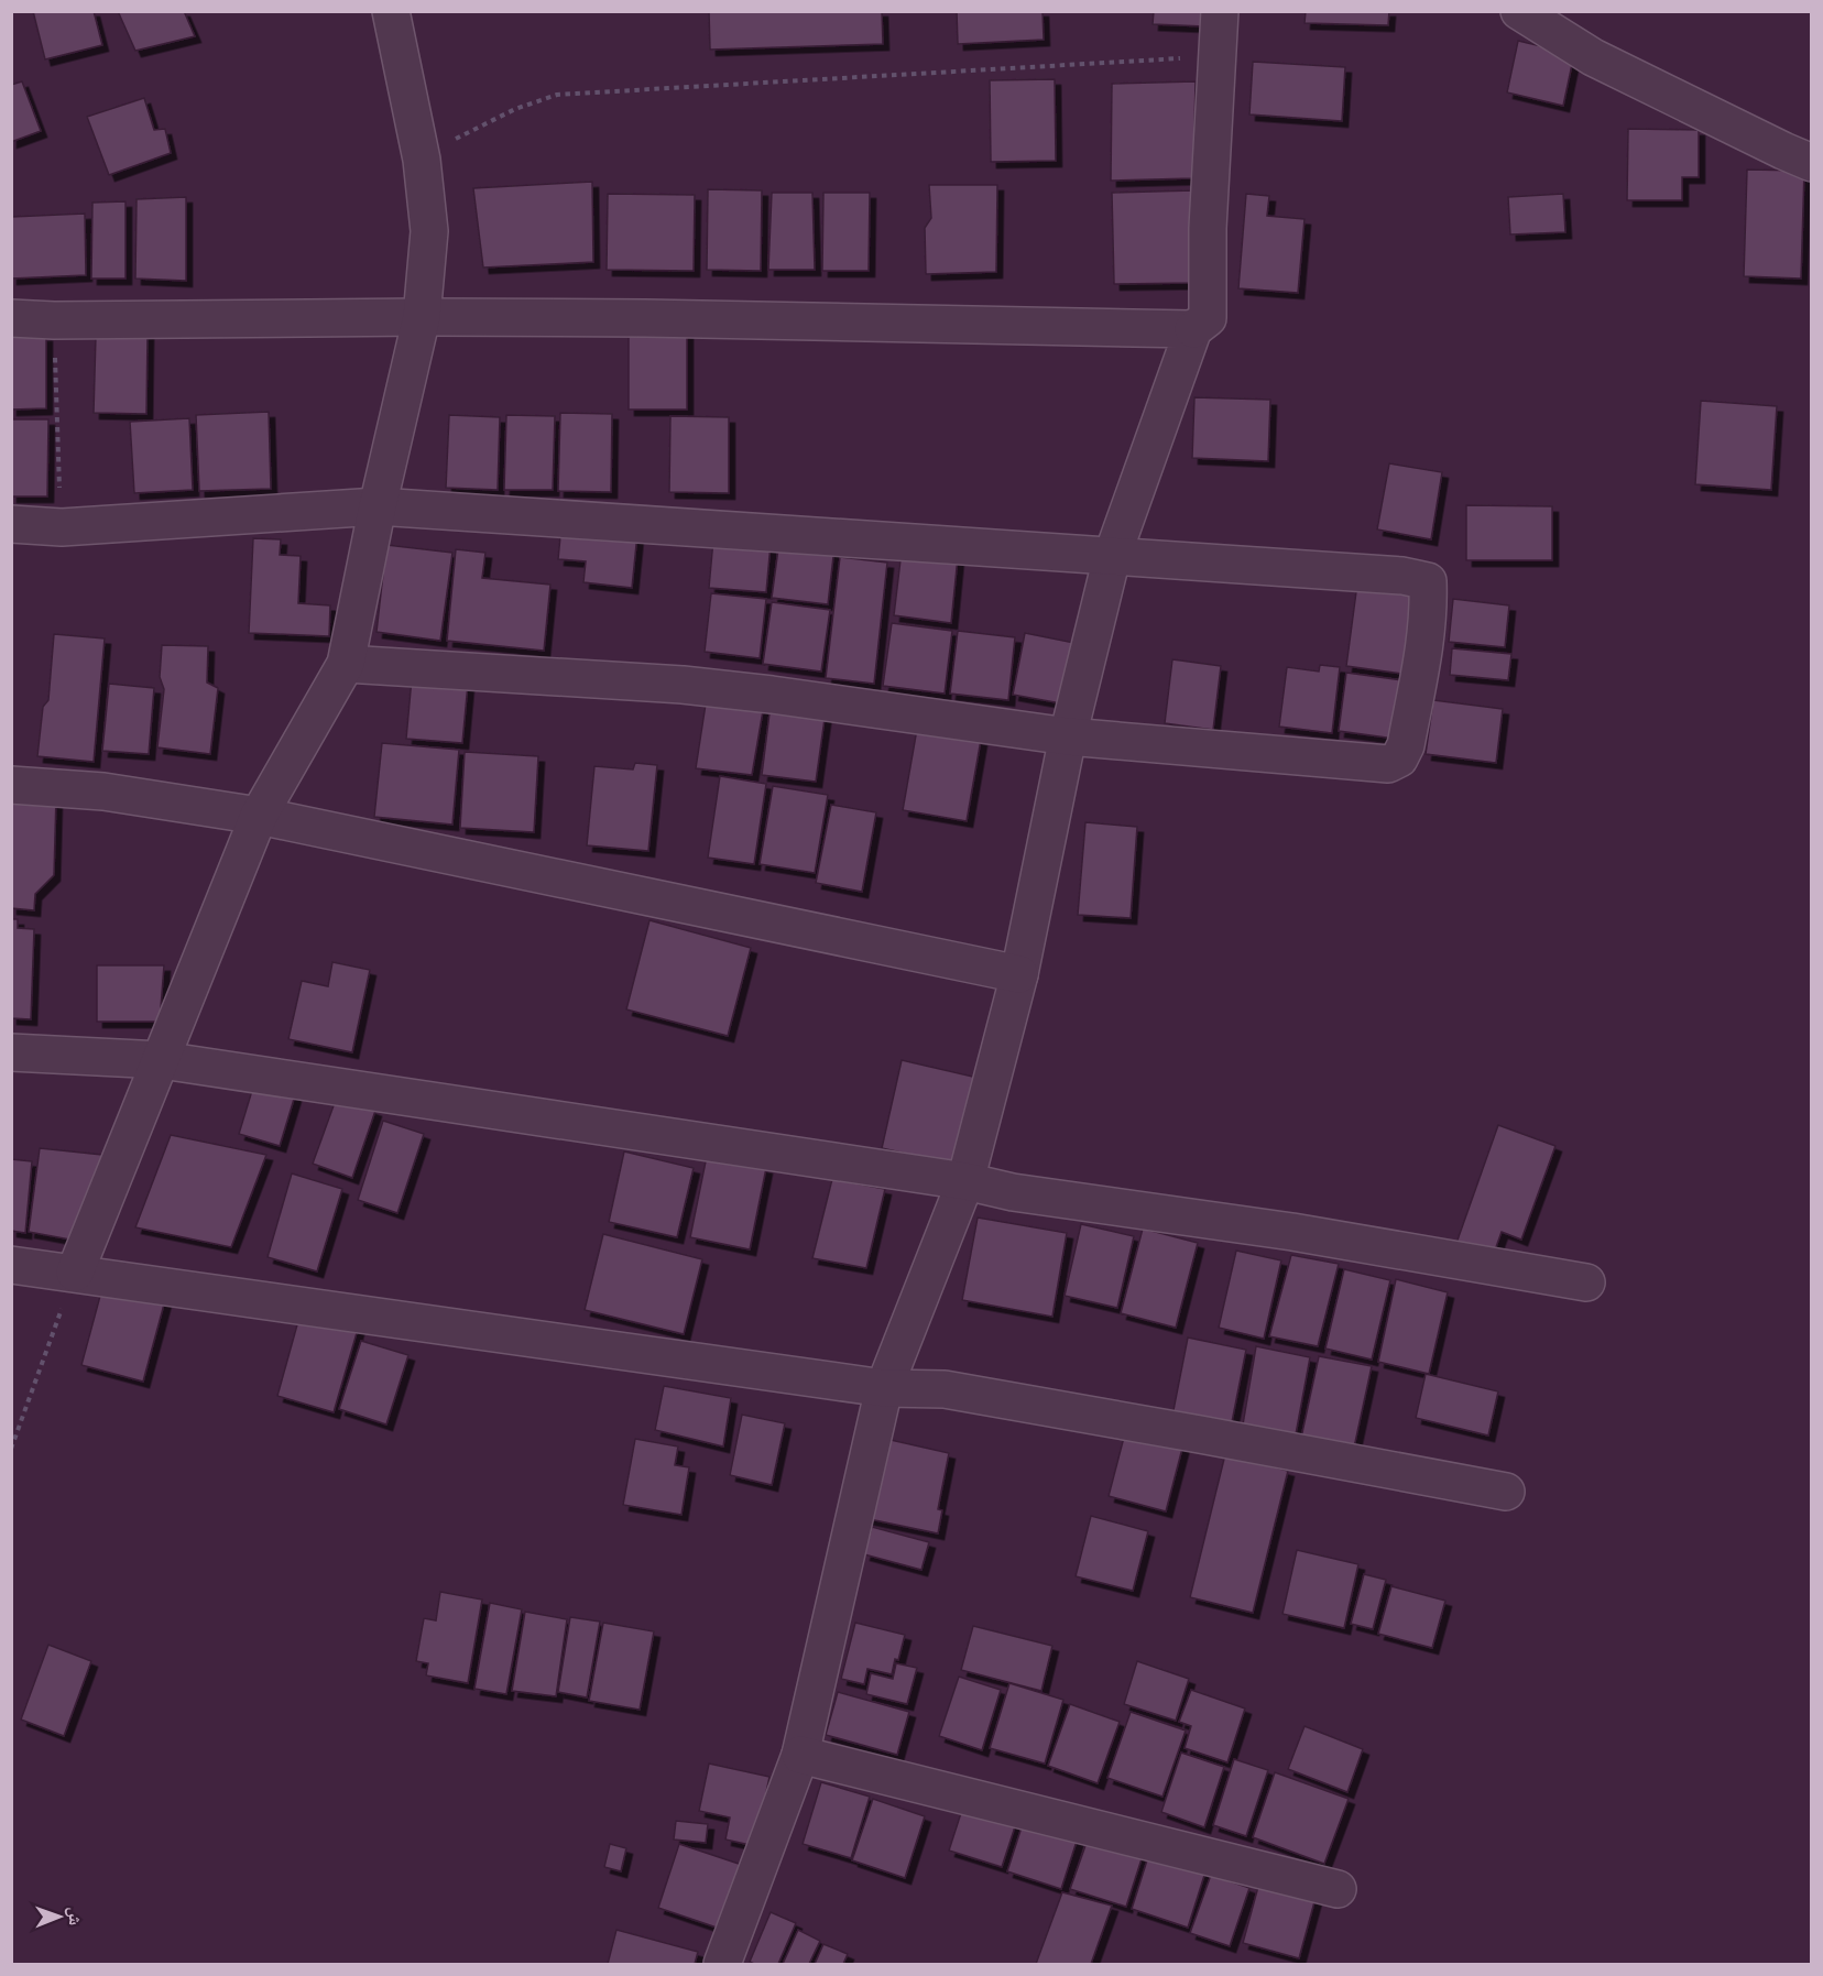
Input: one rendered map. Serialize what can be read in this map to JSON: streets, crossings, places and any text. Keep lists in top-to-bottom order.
{
  "north": "right"
}
